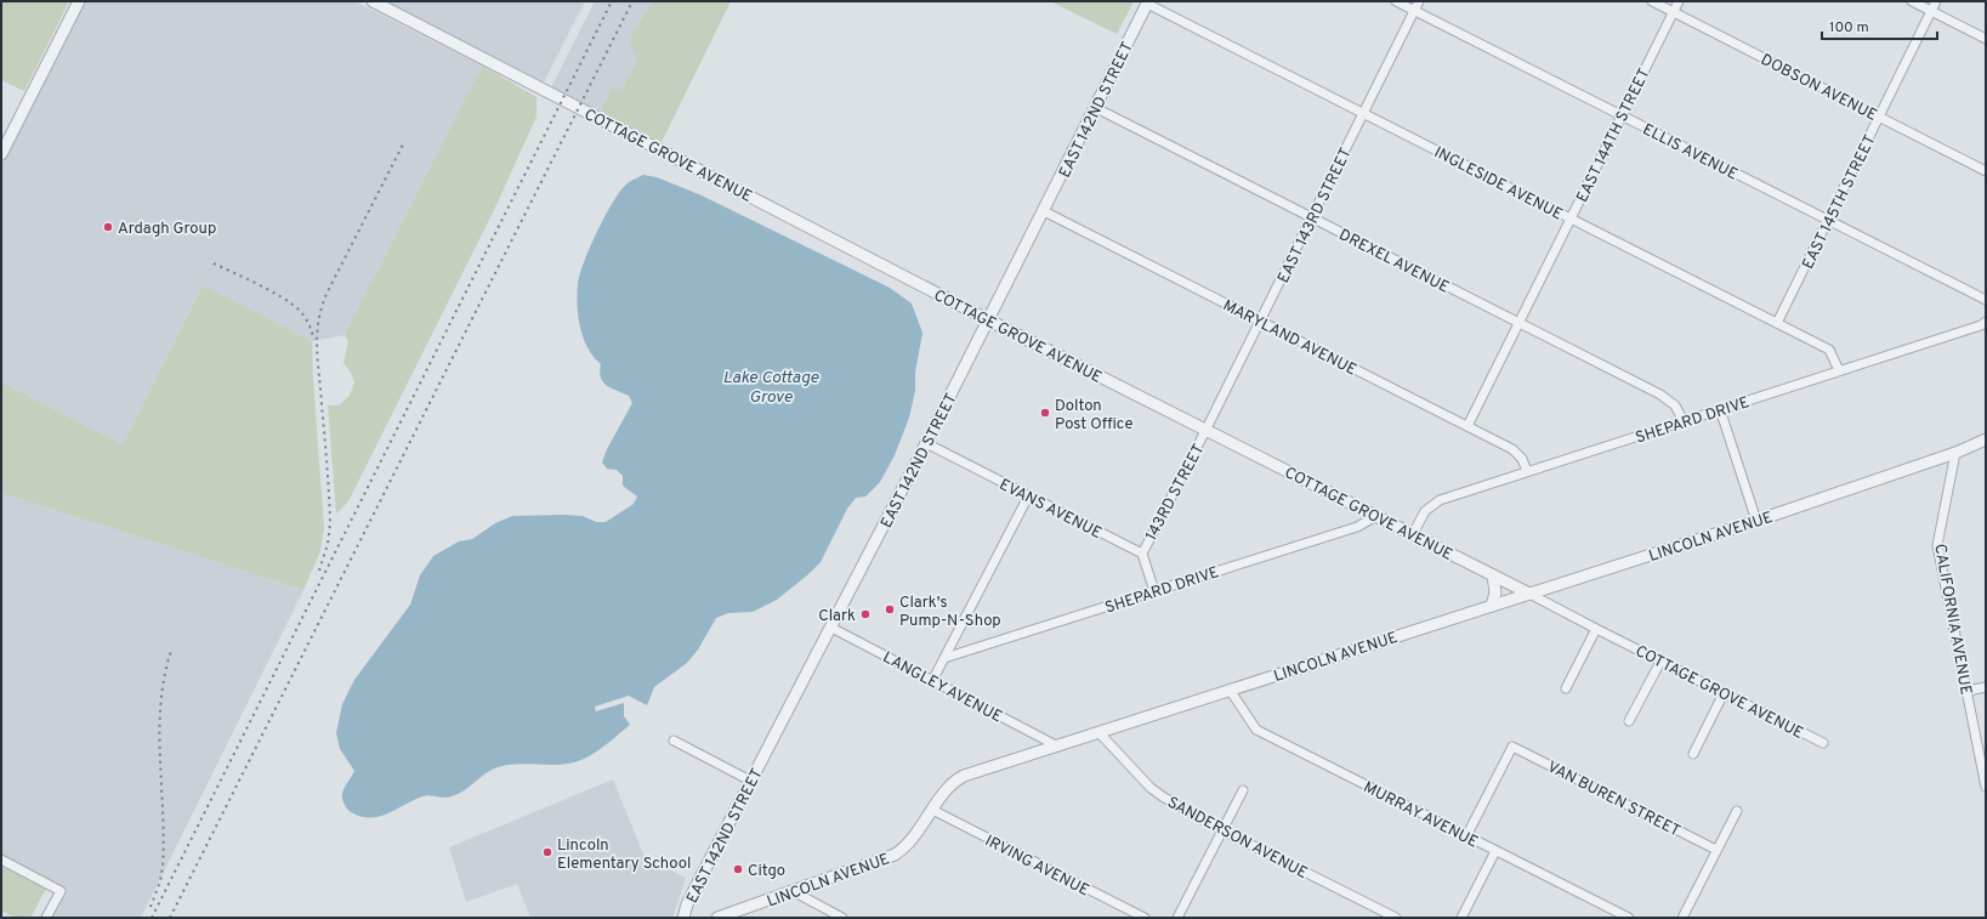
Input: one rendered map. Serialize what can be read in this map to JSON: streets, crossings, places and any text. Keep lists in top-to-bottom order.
{
  "streets": {
    "street": [
      "DOBSON AVENUE",
      "EAST 142ND STREET",
      "EAST 144TH STREET",
      "ELLIS AVENUE",
      "COTTAGE GROVE AVENUE",
      "INGLESIDE AVENUE",
      "EAST 145TH STREET",
      "EAST 143RD STREET",
      "DREXEL AVENUE",
      "MARYLAND AVENUE",
      "SHEPARD DRIVE",
      "143RD STREET",
      "EVANS AVENUE",
      "LINCOLN AVENUE",
      "CALIFORNIA AVENUE",
      "LANGLEY AVENUE",
      "VAN BUREN STREET",
      "MURRAY AVENUE",
      "SANDERSON AVENUE",
      "IRVING AVENUE"
    ]
  },
  "crossings": [
    ["DOBSON AVENUE", "EAST 144TH STREET"],
    ["DOBSON AVENUE", "EAST 145TH STREET"],
    ["EAST 142ND STREET", "COTTAGE GROVE AVENUE"],
    ["EAST 142ND STREET", "INGLESIDE AVENUE"],
    ["EAST 142ND STREET", "DREXEL AVENUE"],
    ["EAST 142ND STREET", "MARYLAND AVENUE"],
    ["EAST 142ND STREET", "EVANS AVENUE"],
    ["EAST 142ND STREET", "LANGLEY AVENUE"],
    ["EAST 144TH STREET", "ELLIS AVENUE"],
    ["EAST 144TH STREET", "INGLESIDE AVENUE"],
    ["EAST 144TH STREET", "DREXEL AVENUE"],
    ["EAST 144TH STREET", "MARYLAND AVENUE"],
    ["ELLIS AVENUE", "EAST 145TH STREET"],
    ["ELLIS AVENUE", "EAST 143RD STREET"],
    ["COTTAGE GROVE AVENUE", "EAST 143RD STREET"],
    ["COTTAGE GROVE AVENUE", "SHEPARD DRIVE"],
    ["COTTAGE GROVE AVENUE", "143RD STREET"],
    ["COTTAGE GROVE AVENUE", "LINCOLN AVENUE"],
    ["INGLESIDE AVENUE", "EAST 145TH STREET"],
    ["INGLESIDE AVENUE", "EAST 143RD STREET"],
    ["INGLESIDE AVENUE", "SHEPARD DRIVE"],
    ["EAST 143RD STREET", "DREXEL AVENUE"],
    ["EAST 143RD STREET", "MARYLAND AVENUE"],
    ["EAST 143RD STREET", "143RD STREET"],
    ["DREXEL AVENUE", "SHEPARD DRIVE"],
    ["MARYLAND AVENUE", "SHEPARD DRIVE"],
    ["143RD STREET", "EVANS AVENUE"],
    ["LINCOLN AVENUE", "CALIFORNIA AVENUE"],
    ["LINCOLN AVENUE", "LANGLEY AVENUE"],
    ["LINCOLN AVENUE", "MURRAY AVENUE"],
    ["LINCOLN AVENUE", "SANDERSON AVENUE"],
    ["LINCOLN AVENUE", "IRVING AVENUE"],
    ["VAN BUREN STREET", "MURRAY AVENUE"]
  ],
  "water": ["Lake Cottage Grove"],
  "places": [
    "Ardagh Group",
    "Dolton Post Office",
    "Clark's Pump-N-Shop",
    "Clark",
    "Lincoln Elementary School",
    "Citgo"
  ],
  "scale_bar": "100 m"
}
